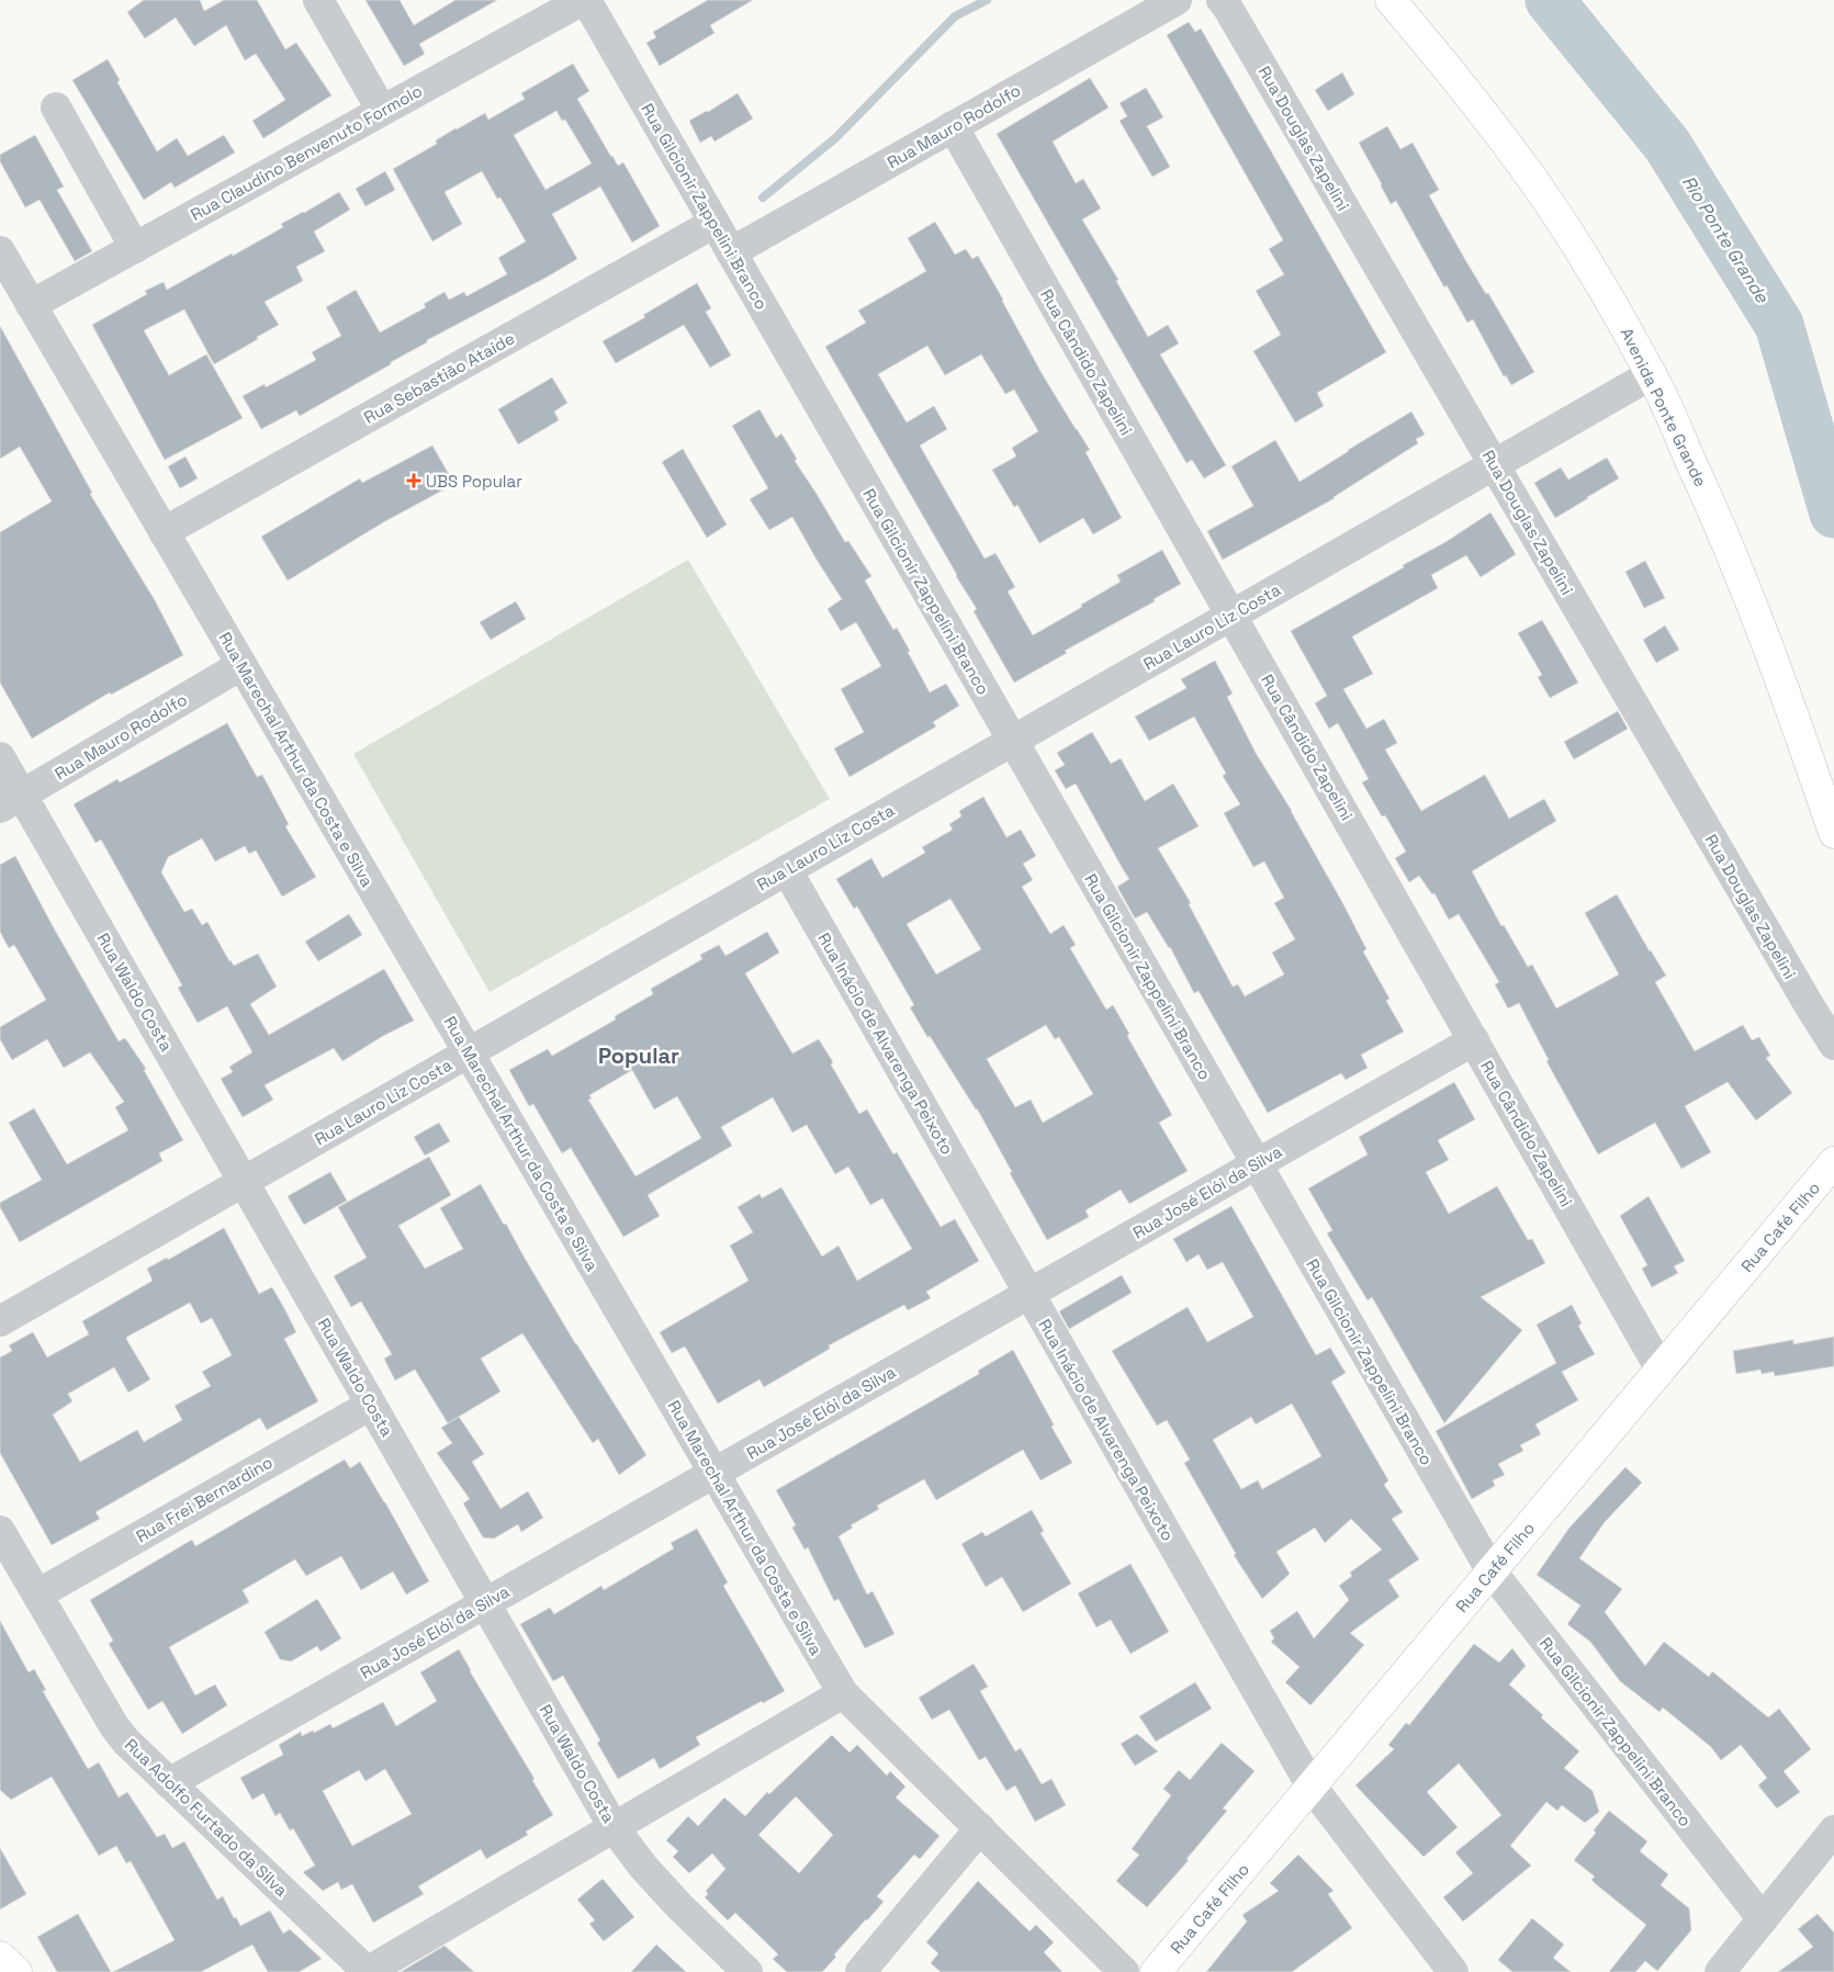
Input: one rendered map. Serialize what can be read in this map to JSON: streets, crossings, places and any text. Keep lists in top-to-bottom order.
{
  "streets": {
    "street": [
      "Rua Mauro Rodolfo",
      "Rua Douglas Zapelini",
      "Rua Claudino Benvenuto Formolo",
      "Rua Gilcionir Zappelini Branco",
      "Rua Cândido Zapelini",
      "Rua Sebastião Ataíde",
      "Avenida Ponte Grande",
      "Rua Lauro Liz Costa",
      "Rua Marechal Arthur da Costa e Silva",
      "Rua Waldo Costa",
      "Rua Inácio de Alvarenga Peixoto",
      "Rua José Elói da Silva",
      "Rua Café Filho",
      "Rua Frei Bernardino",
      "Rua Adolfo Furtado da Silva"
    ]
  },
  "crossings": [
    ["Rua Mauro Rodolfo", "Rua Gilcionir Zappelini Branco"],
    ["Rua Mauro Rodolfo", "Rua Cândido Zapelini"],
    ["Rua Mauro Rodolfo", "Rua Marechal Arthur da Costa e Silva"],
    ["Rua Mauro Rodolfo", "Rua Waldo Costa"],
    ["Rua Douglas Zapelini", "Rua Lauro Liz Costa"],
    ["Rua Claudino Benvenuto Formolo", "Rua Gilcionir Zappelini Branco"],
    ["Rua Claudino Benvenuto Formolo", "Rua Marechal Arthur da Costa e Silva"],
    ["Rua Gilcionir Zappelini Branco", "Rua Sebastião Ataíde"],
    ["Rua Gilcionir Zappelini Branco", "Rua Lauro Liz Costa"],
    ["Rua Gilcionir Zappelini Branco", "Rua José Elói da Silva"],
    ["Rua Gilcionir Zappelini Branco", "Rua Café Filho"],
    ["Rua Cândido Zapelini", "Rua Lauro Liz Costa"],
    ["Rua Cândido Zapelini", "Rua José Elói da Silva"],
    ["Rua Cândido Zapelini", "Rua Café Filho"],
    ["Rua Sebastião Ataíde", "Rua Marechal Arthur da Costa e Silva"],
    ["Avenida Ponte Grande", "Rua Lauro Liz Costa"],
    ["Rua Lauro Liz Costa", "Rua Marechal Arthur da Costa e Silva"],
    ["Rua Lauro Liz Costa", "Rua Waldo Costa"],
    ["Rua Lauro Liz Costa", "Rua Inácio de Alvarenga Peixoto"],
    ["Rua Marechal Arthur da Costa e Silva", "Rua José Elói da Silva"],
    ["Rua Waldo Costa", "Rua José Elói da Silva"],
    ["Rua Waldo Costa", "Rua Frei Bernardino"],
    ["Rua Inácio de Alvarenga Peixoto", "Rua José Elói da Silva"],
    ["Rua Inácio de Alvarenga Peixoto", "Rua Café Filho"],
    ["Rua José Elói da Silva", "Rua Adolfo Furtado da Silva"],
    ["Rua Frei Bernardino", "Rua Adolfo Furtado da Silva"]
  ],
  "districts": ["Popular"],
  "water": ["Rio Ponte Grande"],
  "places": {
    "health": ["UBS Popular"]
  }
}
